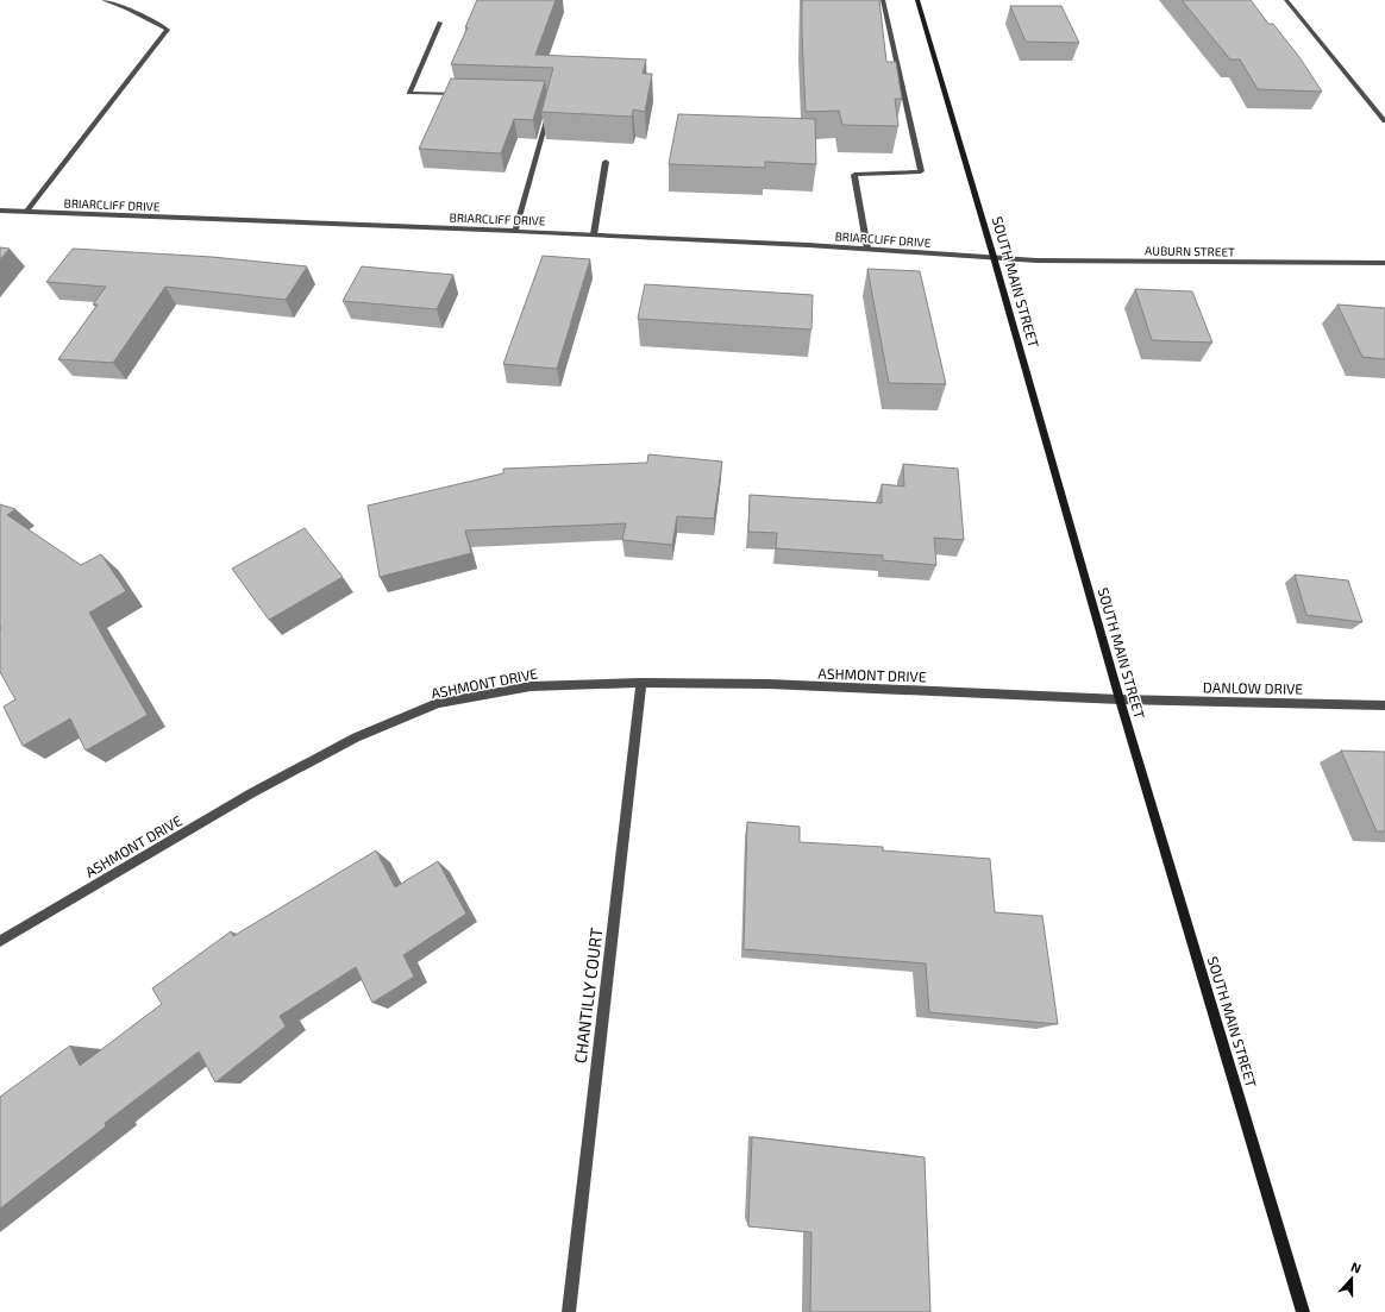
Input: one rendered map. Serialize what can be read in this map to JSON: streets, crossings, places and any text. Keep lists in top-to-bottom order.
{
  "streets": {
    "main road": ["SOUTH MAIN STREET"],
    "street": [
      "BRIARCLIFF DRIVE",
      "AUBURN STREET",
      "ASHMONT DRIVE",
      "DANLOW DRIVE",
      "CHANTILLY COURT"
    ]
  },
  "crossings": [
    ["BRIARCLIFF DRIVE", "AUBURN STREET"],
    ["BRIARCLIFF DRIVE", "SOUTH MAIN STREET"],
    ["AUBURN STREET", "SOUTH MAIN STREET"],
    ["SOUTH MAIN STREET", "ASHMONT DRIVE"],
    ["SOUTH MAIN STREET", "DANLOW DRIVE"],
    ["ASHMONT DRIVE", "DANLOW DRIVE"],
    ["ASHMONT DRIVE", "CHANTILLY COURT"]
  ],
  "north": "top"
}
